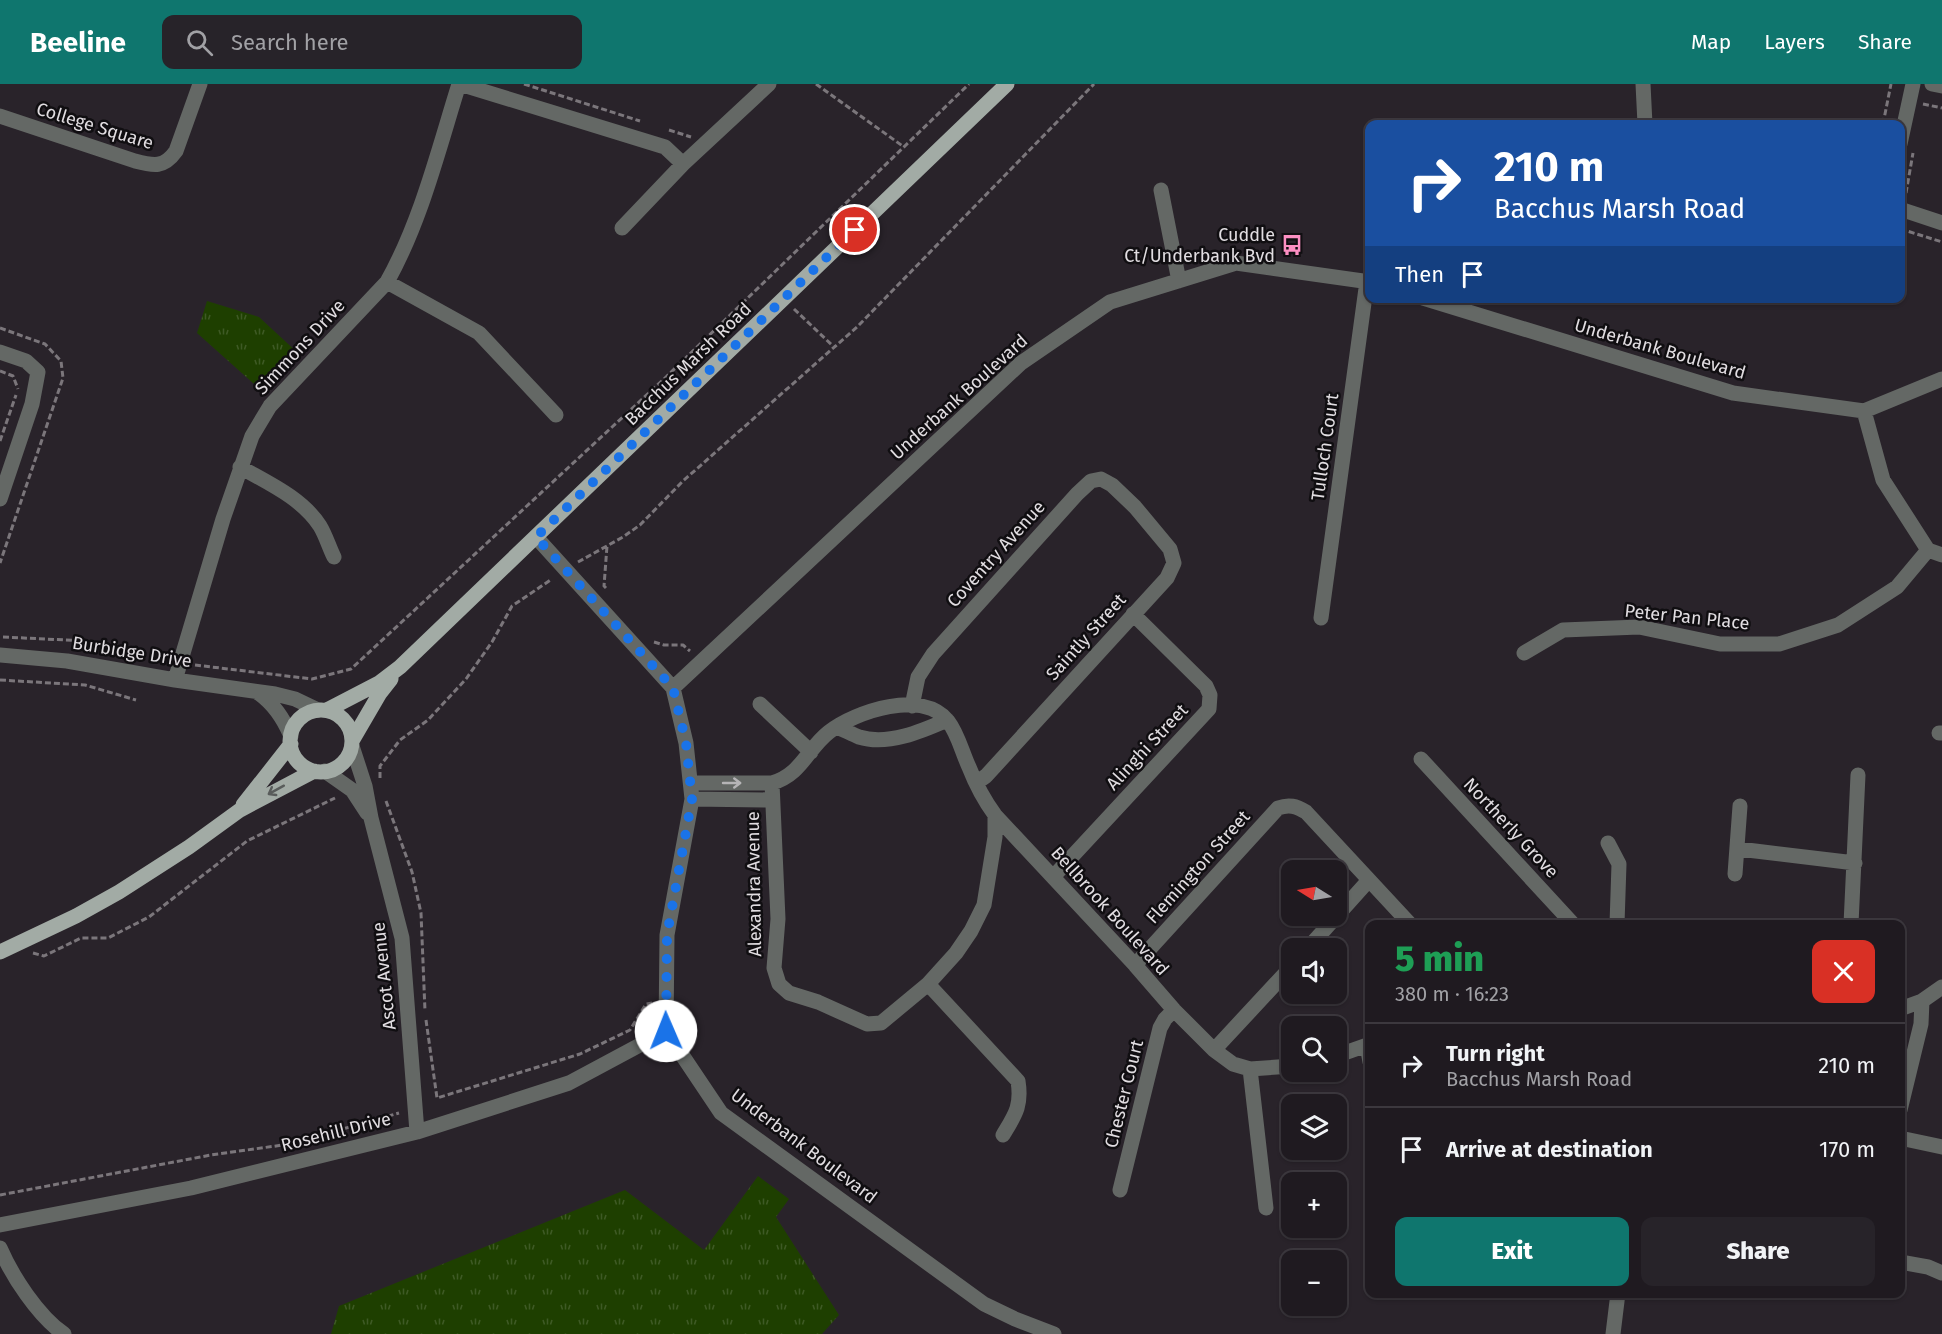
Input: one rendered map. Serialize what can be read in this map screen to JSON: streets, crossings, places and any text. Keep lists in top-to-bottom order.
{
  "streets": {
    "main road": ["Bacchus Marsh Road"],
    "street": [
      "College Square",
      "Simmons Drive",
      "Underbank Boulevard",
      "Tulloch Court",
      "Coventry Avenue",
      "Peter Pan Place",
      "Saintly Street",
      "Burbidge Drive",
      "Alinghi Street",
      "Northerly Grove",
      "Flemington Street",
      "Alexandra Avenue",
      "Bellbrook Boulevard",
      "Ascot Avenue",
      "Chester Court",
      "Rosehill Drive"
    ]
  },
  "crossings": [
    ["Simmons Drive", "Burbidge Drive"],
    ["Underbank Boulevard", "Rosehill Drive"],
    ["Bacchus Marsh Road", "Burbidge Drive"],
    ["Coventry Avenue", "Saintly Street"],
    ["Saintly Street", "Alinghi Street"],
    ["Saintly Street", "Bellbrook Boulevard"],
    ["Alinghi Street", "Bellbrook Boulevard"],
    ["Flemington Street", "Bellbrook Boulevard"],
    ["Alexandra Avenue", "Bellbrook Boulevard"],
    ["Bellbrook Boulevard", "Chester Court"],
    ["Ascot Avenue", "Rosehill Drive"]
  ],
  "places": {
    "bus stop": ["Cuddle Ct/Underbank Bvd"]
  },
  "north": "left",
  "page": {
    "header": "Beeline",
    "search": "Search here",
    "nav": ["Map", "Layers", "Share"],
    "turn": ["210 m", "Bacchus Marsh Road"],
    "then": "Then",
    "map_buttons": ["+", "−"],
    "heading": ["5 min", "380 m · 16:23"],
    "list": [
      {
        "name": "Turn right",
        "note": "Bacchus Marsh Road",
        "value": "210 m"
      },
      {
        "name": "Arrive at destination",
        "value": "170 m"
      }
    ],
    "buttons": ["Exit", "Share"]
  }
}
